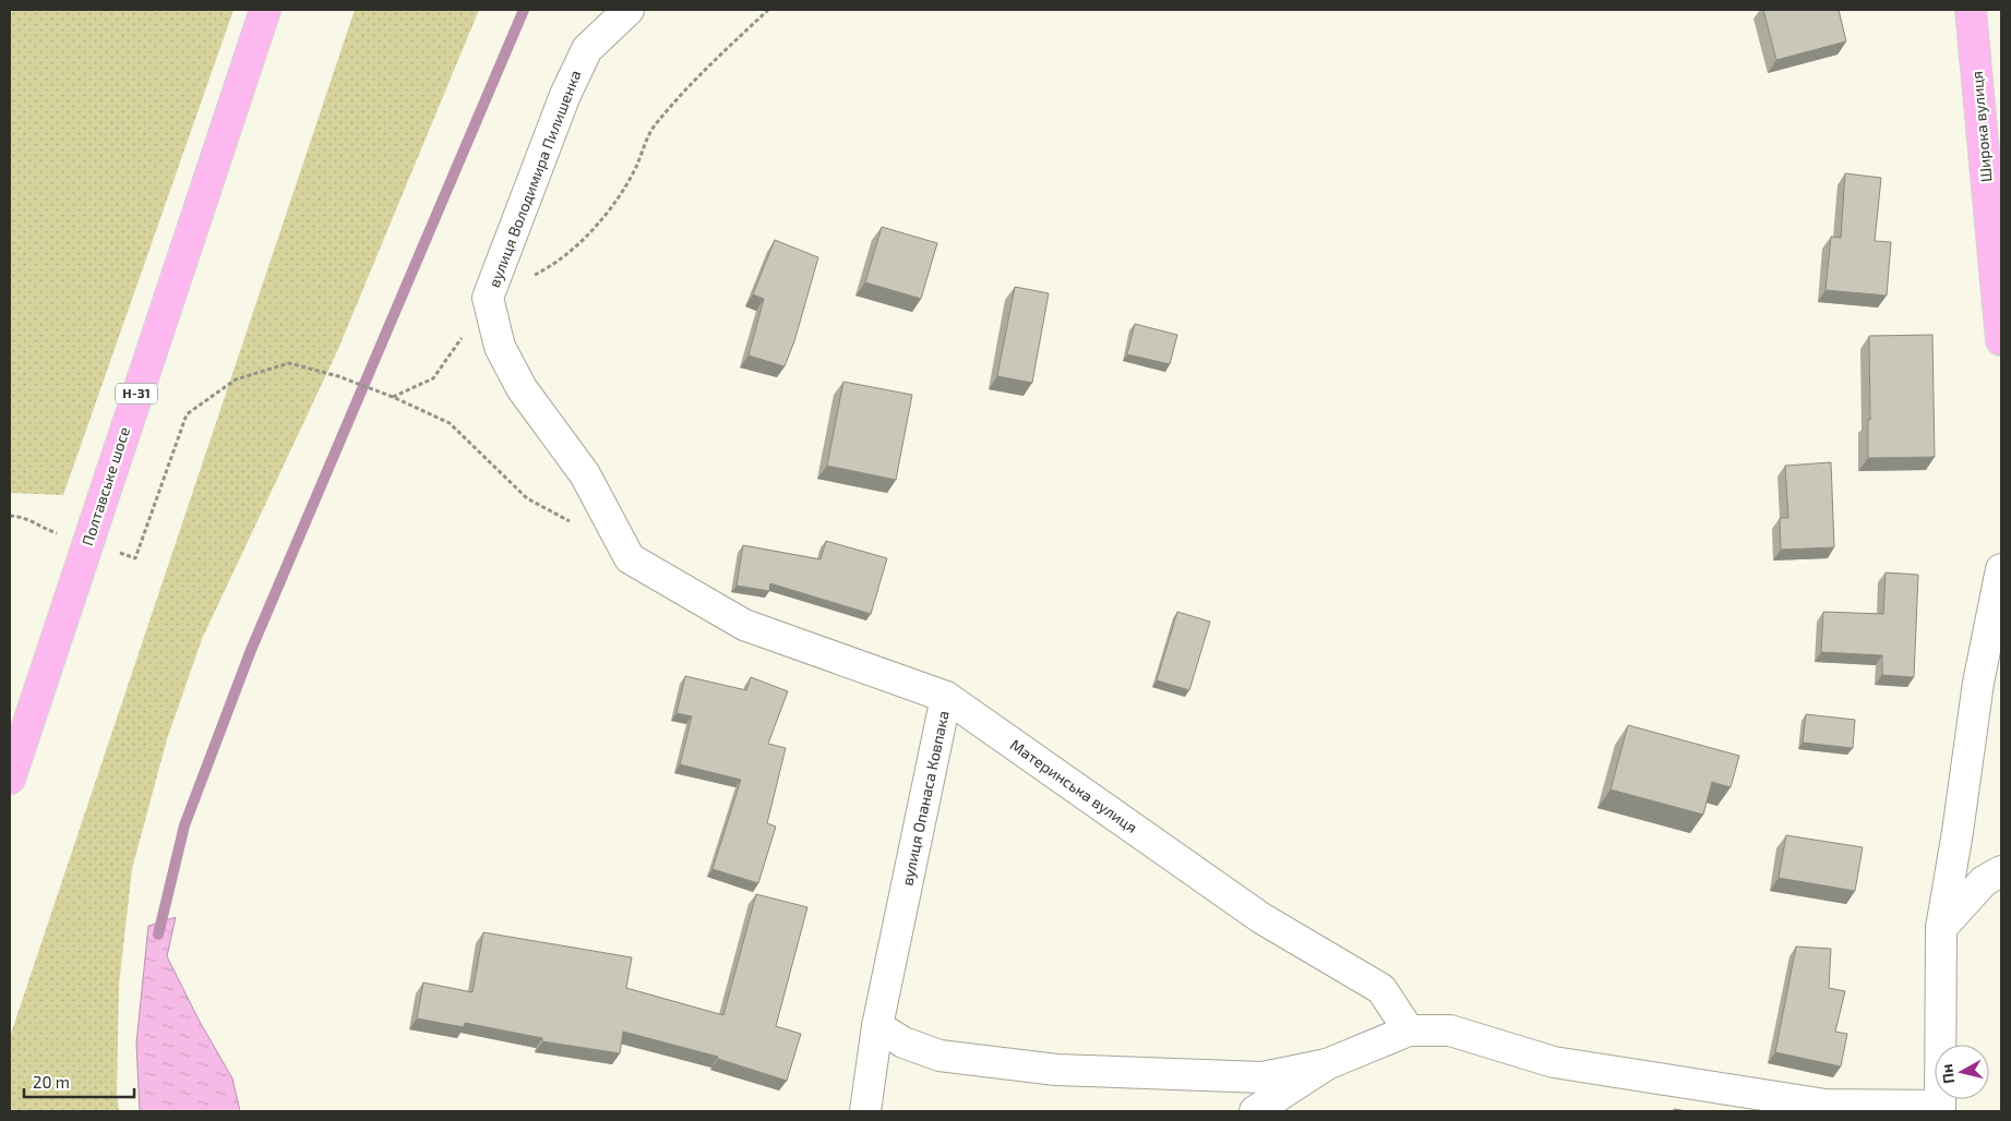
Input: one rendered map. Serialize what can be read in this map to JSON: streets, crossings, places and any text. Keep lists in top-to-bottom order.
{
  "streets": {
    "main road": ["Широка вулиця", "Н-31", "Полтавське шосе"],
    "street": ["вулиця Володимира Пилишенка", "Материнська вулиця", "вулиця Опанаса Ковпака"]
  },
  "crossings": [
    ["вулиця Володимира Пилишенка", "вулиця Опанаса Ковпака"],
    ["Материнська вулиця", "вулиця Опанаса Ковпака"]
  ],
  "scale_bar": "20 m",
  "north": "left"
}
